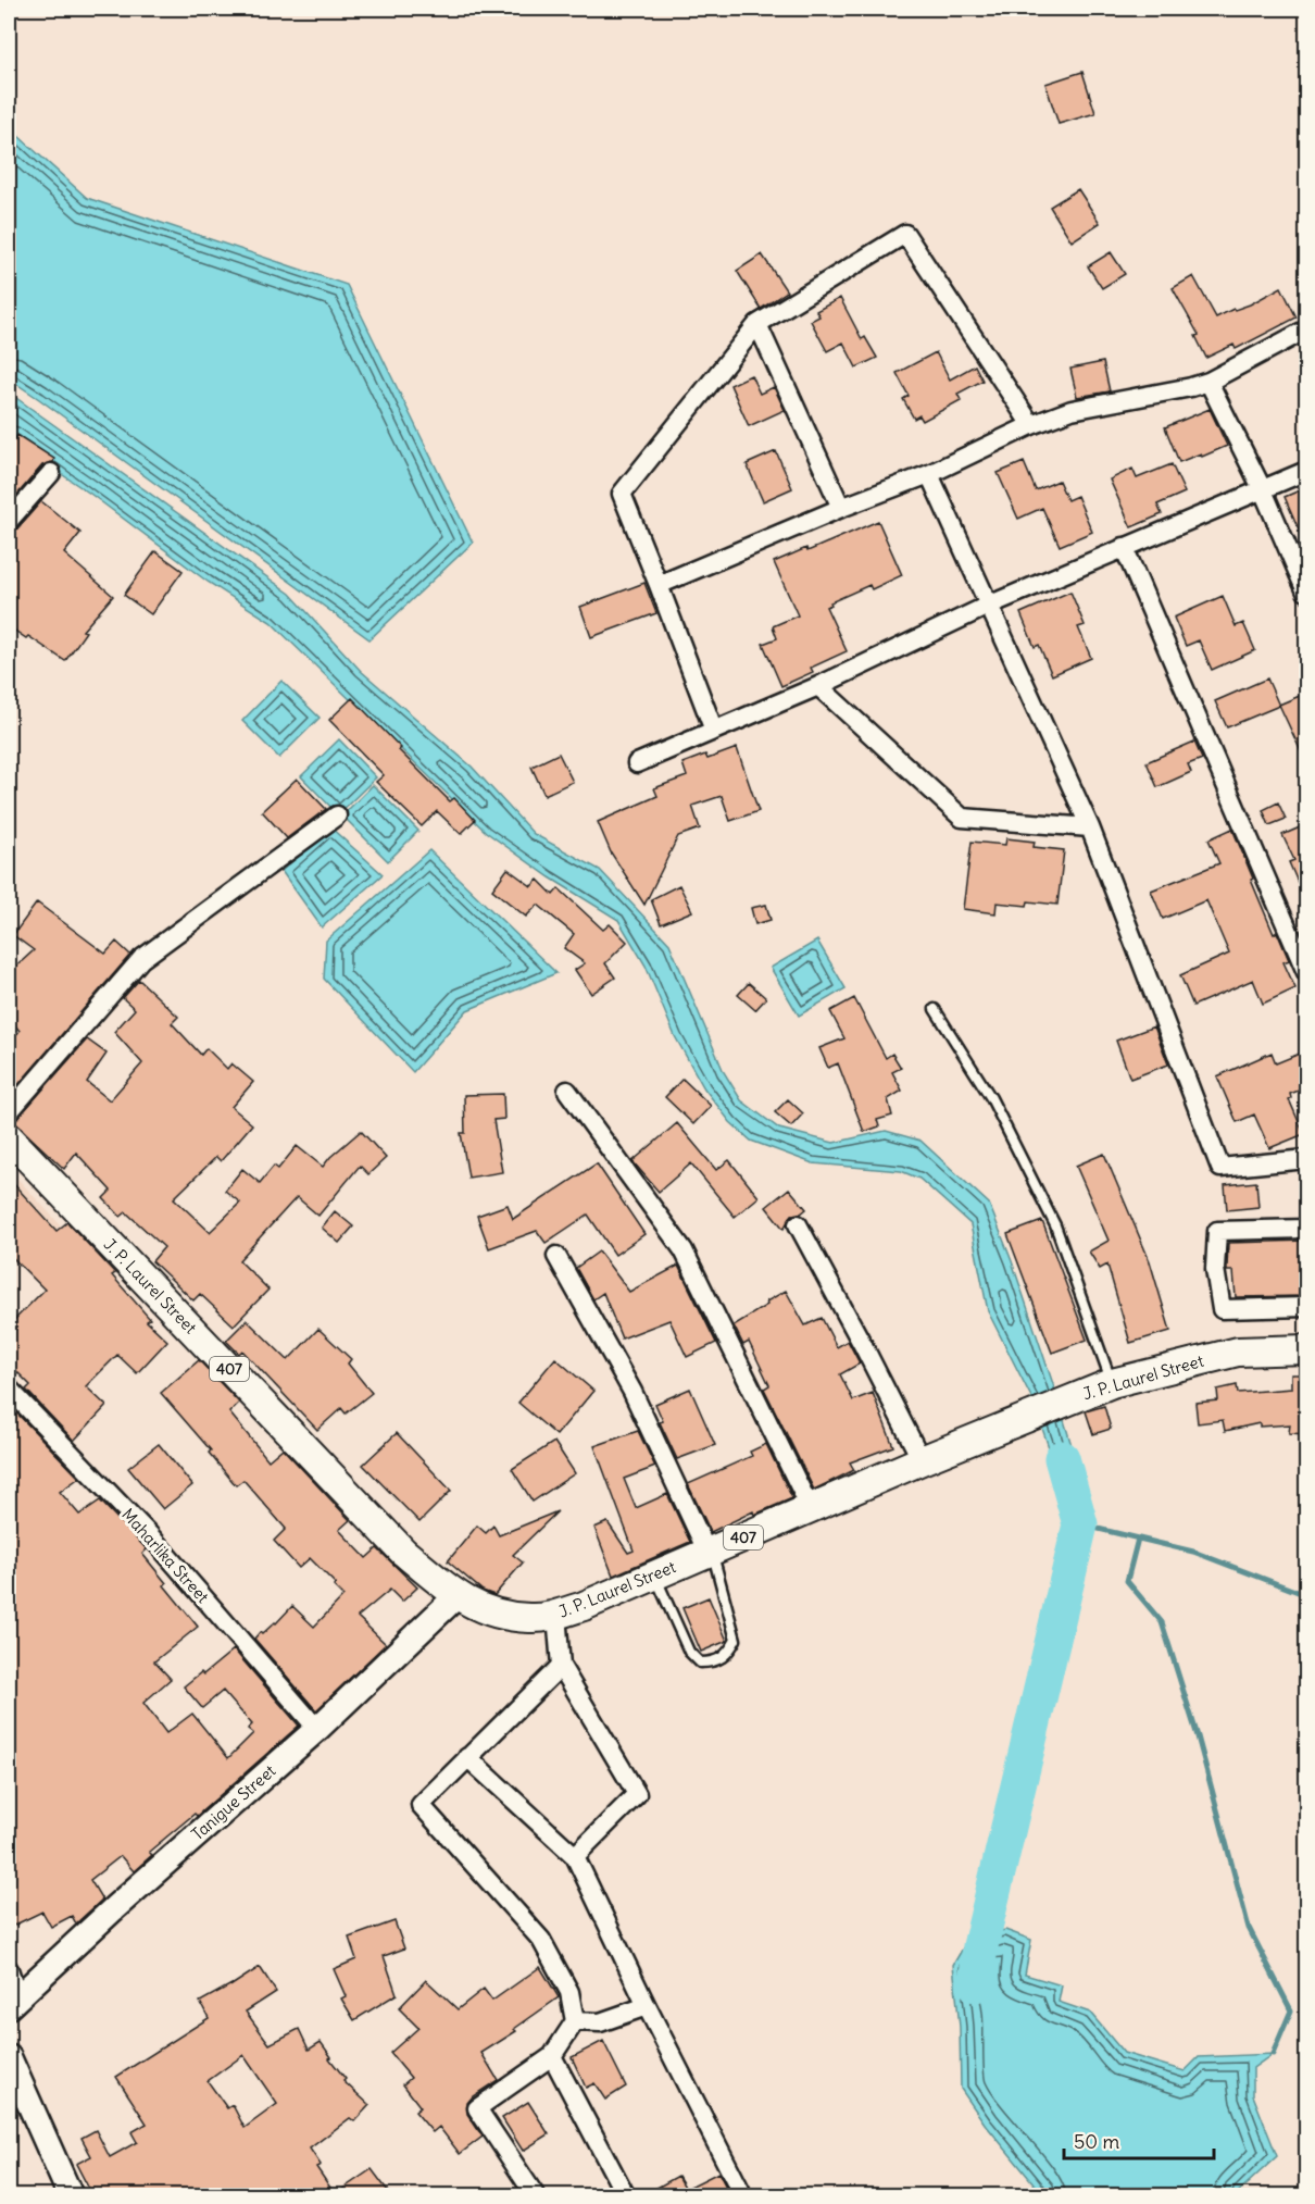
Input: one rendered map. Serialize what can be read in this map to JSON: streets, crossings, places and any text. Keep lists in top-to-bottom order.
{
  "streets": {
    "main road": ["J. P. Laurel Street", "407"],
    "street": ["Maharlika Street", "Tanigue Street"]
  },
  "crossings": [
    ["J. P. Laurel Street", "Tanigue Street"],
    ["Maharlika Street", "Tanigue Street"]
  ],
  "scale_bar": "50 m"
}
